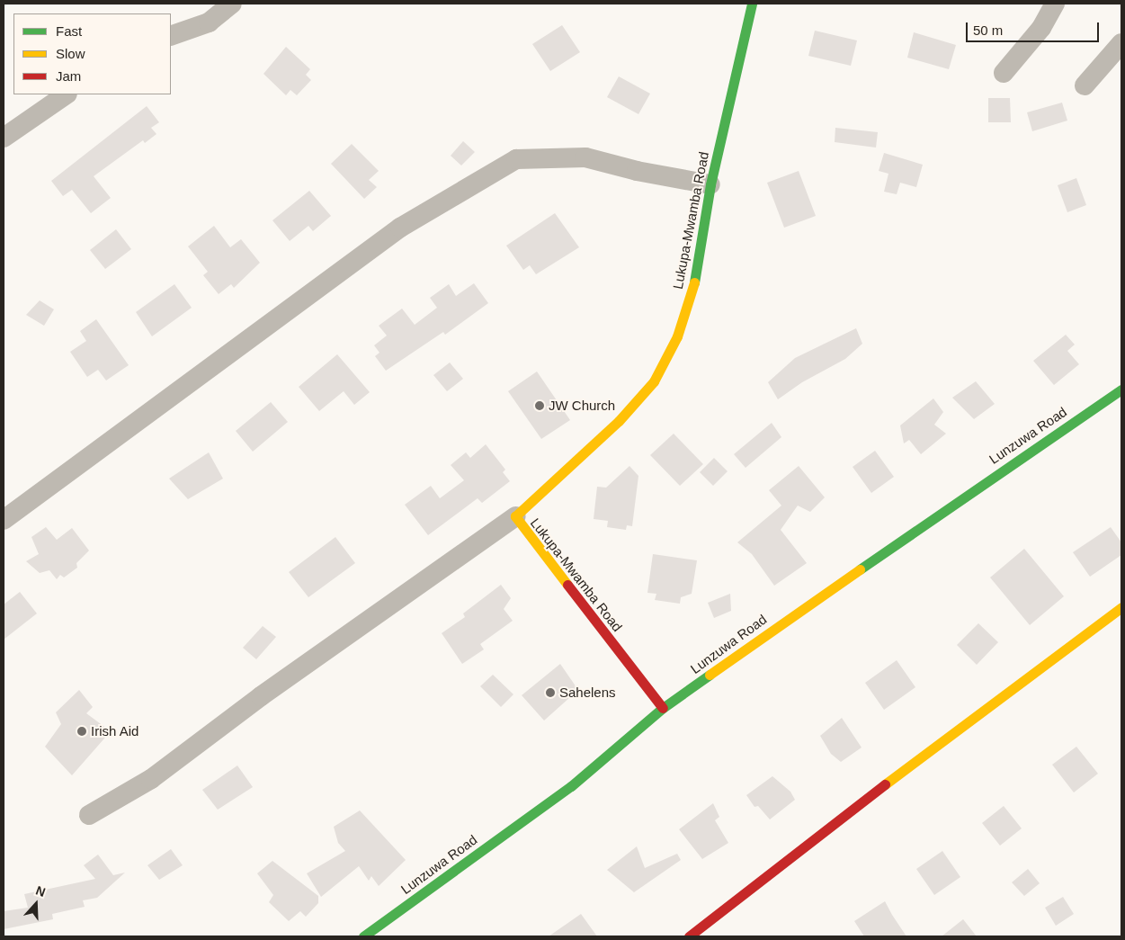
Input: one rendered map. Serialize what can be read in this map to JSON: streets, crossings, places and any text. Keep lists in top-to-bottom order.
{
  "streets": {
    "street": ["Lukupa-Mwamba Road", "Lunzuwa Road"]
  },
  "crossings": [
    ["Lukupa-Mwamba Road", "Lunzuwa Road"]
  ],
  "places": ["JW Church", "Sahelens", "Irish Aid"],
  "legend": ["Fast", "Slow", "Jam"],
  "scale_bar": "50 m",
  "north": "top"
}
